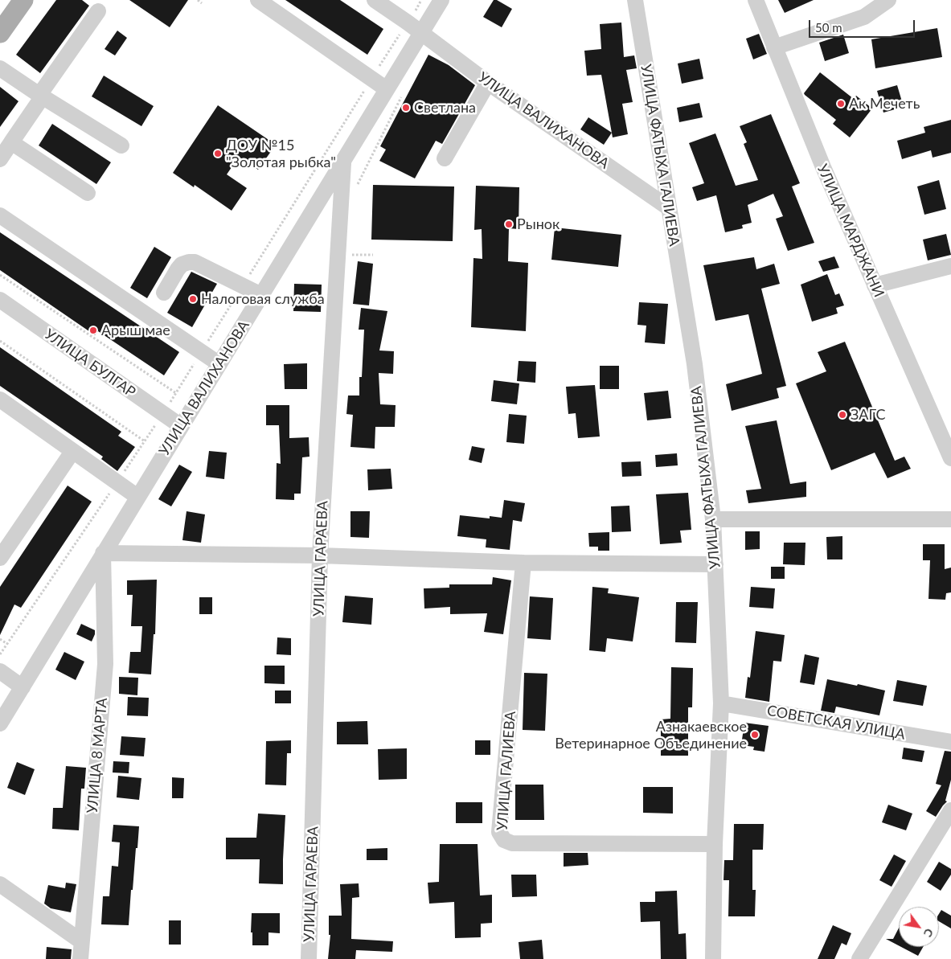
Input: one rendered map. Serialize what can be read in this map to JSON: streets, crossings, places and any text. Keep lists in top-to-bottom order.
{
  "streets": {
    "street": [
      "УЛИЦА ВАЛИХАНОВА",
      "УЛИЦА ФАТЫХА ГАЛИЕВА",
      "УЛИЦА МАРДЖАНИ",
      "УЛИЦА БУЛГАР",
      "УЛИЦА ГАРАЕВА",
      "СОВЕТСКАЯ УЛИЦА",
      "УЛИЦА 8 МАРТА",
      "УЛИЦА ГАЛИЕВА"
    ]
  },
  "crossings": [
    ["УЛИЦА ВАЛИХАНОВА", "УЛИЦА ФАТЫХА ГАЛИЕВА"],
    ["УЛИЦА ВАЛИХАНОВА", "УЛИЦА БУЛГАР"],
    ["УЛИЦА ВАЛИХАНОВА", "УЛИЦА ГАРАЕВА"],
    ["УЛИЦА ВАЛИХАНОВА", "УЛИЦА 8 МАРТА"],
    ["УЛИЦА ФАТЫХА ГАЛИЕВА", "СОВЕТСКАЯ УЛИЦА"],
    ["УЛИЦА ФАТЫХА ГАЛИЕВА", "УЛИЦА ГАЛИЕВА"]
  ],
  "places": [
    "Ак Мечеть",
    "Светлана",
    "ДОУ №15 \"Золотая рыбка\"",
    "Рынок",
    "Налоговая служба",
    "Арыш мае",
    "ЗАГС",
    "Азнакаевское Ветеринарное Объединение"
  ],
  "scale_bar": "50 m",
  "north": "bottom right"
}
